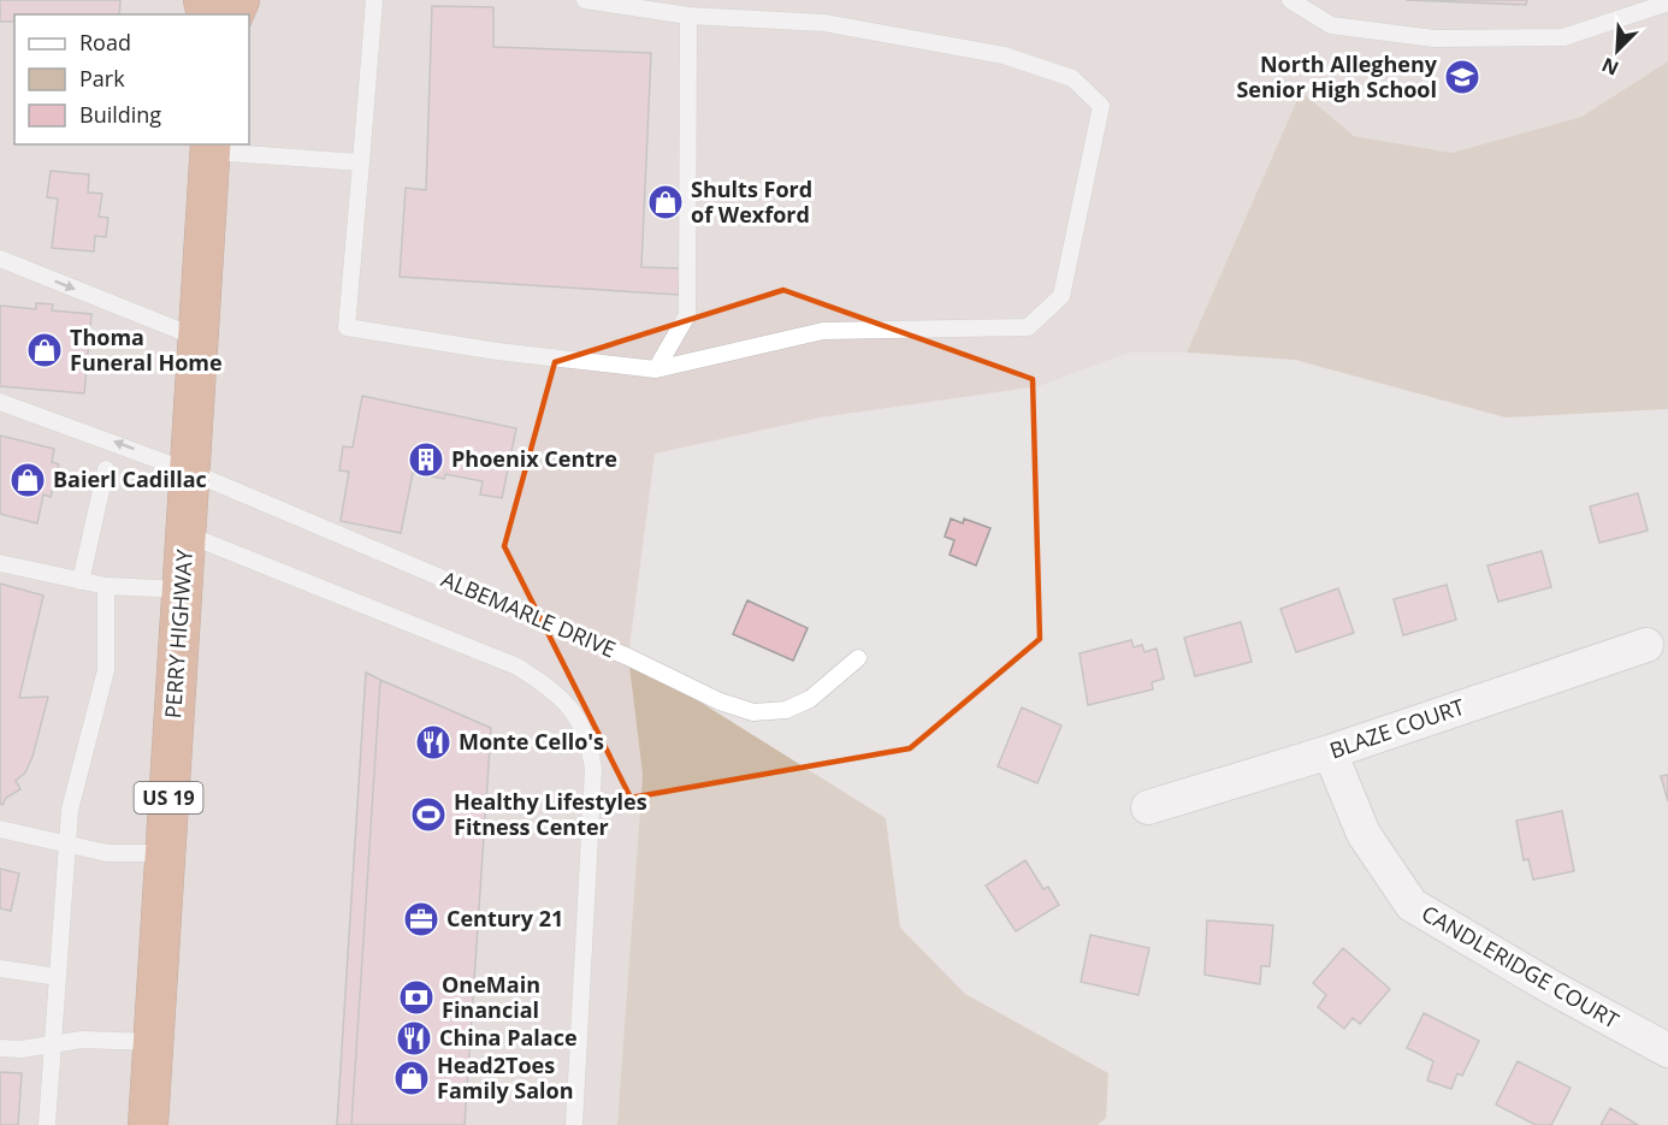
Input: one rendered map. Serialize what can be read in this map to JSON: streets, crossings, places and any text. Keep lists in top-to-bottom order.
{
  "streets": {
    "highway": ["PERRY HIGHWAY", "US 19"],
    "street": ["BLAZE COURT", "CANDLERIDGE COURT"],
    "lane": ["ALBEMARLE DRIVE"]
  },
  "crossings": [
    ["ALBEMARLE DRIVE", "PERRY HIGHWAY"],
    ["BLAZE COURT", "CANDLERIDGE COURT"]
  ],
  "places": {
    "school or university": ["North Allegheny Senior High School"],
    "shop": [
      "Shults Ford of Wexford",
      "Thoma Funeral Home",
      "Baierl Cadillac",
      "Head2Toes Family Salon"
    ],
    "building": ["Phoenix Centre"],
    "restaurant": ["Monte Cello's", "China Palace"],
    "sports": ["Healthy Lifestyles Fitness Center"],
    "office": ["Century 21"],
    "bank": ["OneMain Financial"]
  },
  "legend": ["Road", "Park", "Building"],
  "north": "bottom left"
}
